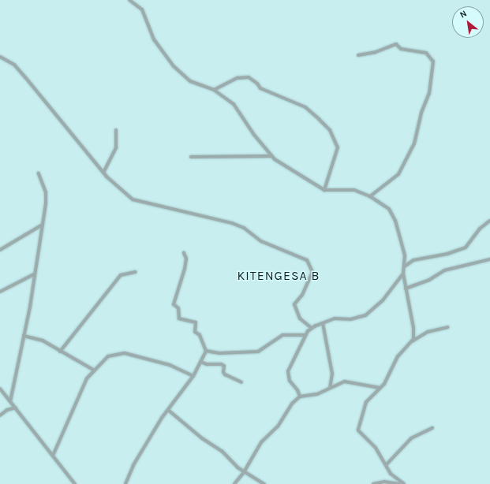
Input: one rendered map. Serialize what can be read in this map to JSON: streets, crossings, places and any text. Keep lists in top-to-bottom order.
{
  "districts": ["KITENGESA B"],
  "north": "top left"
}
